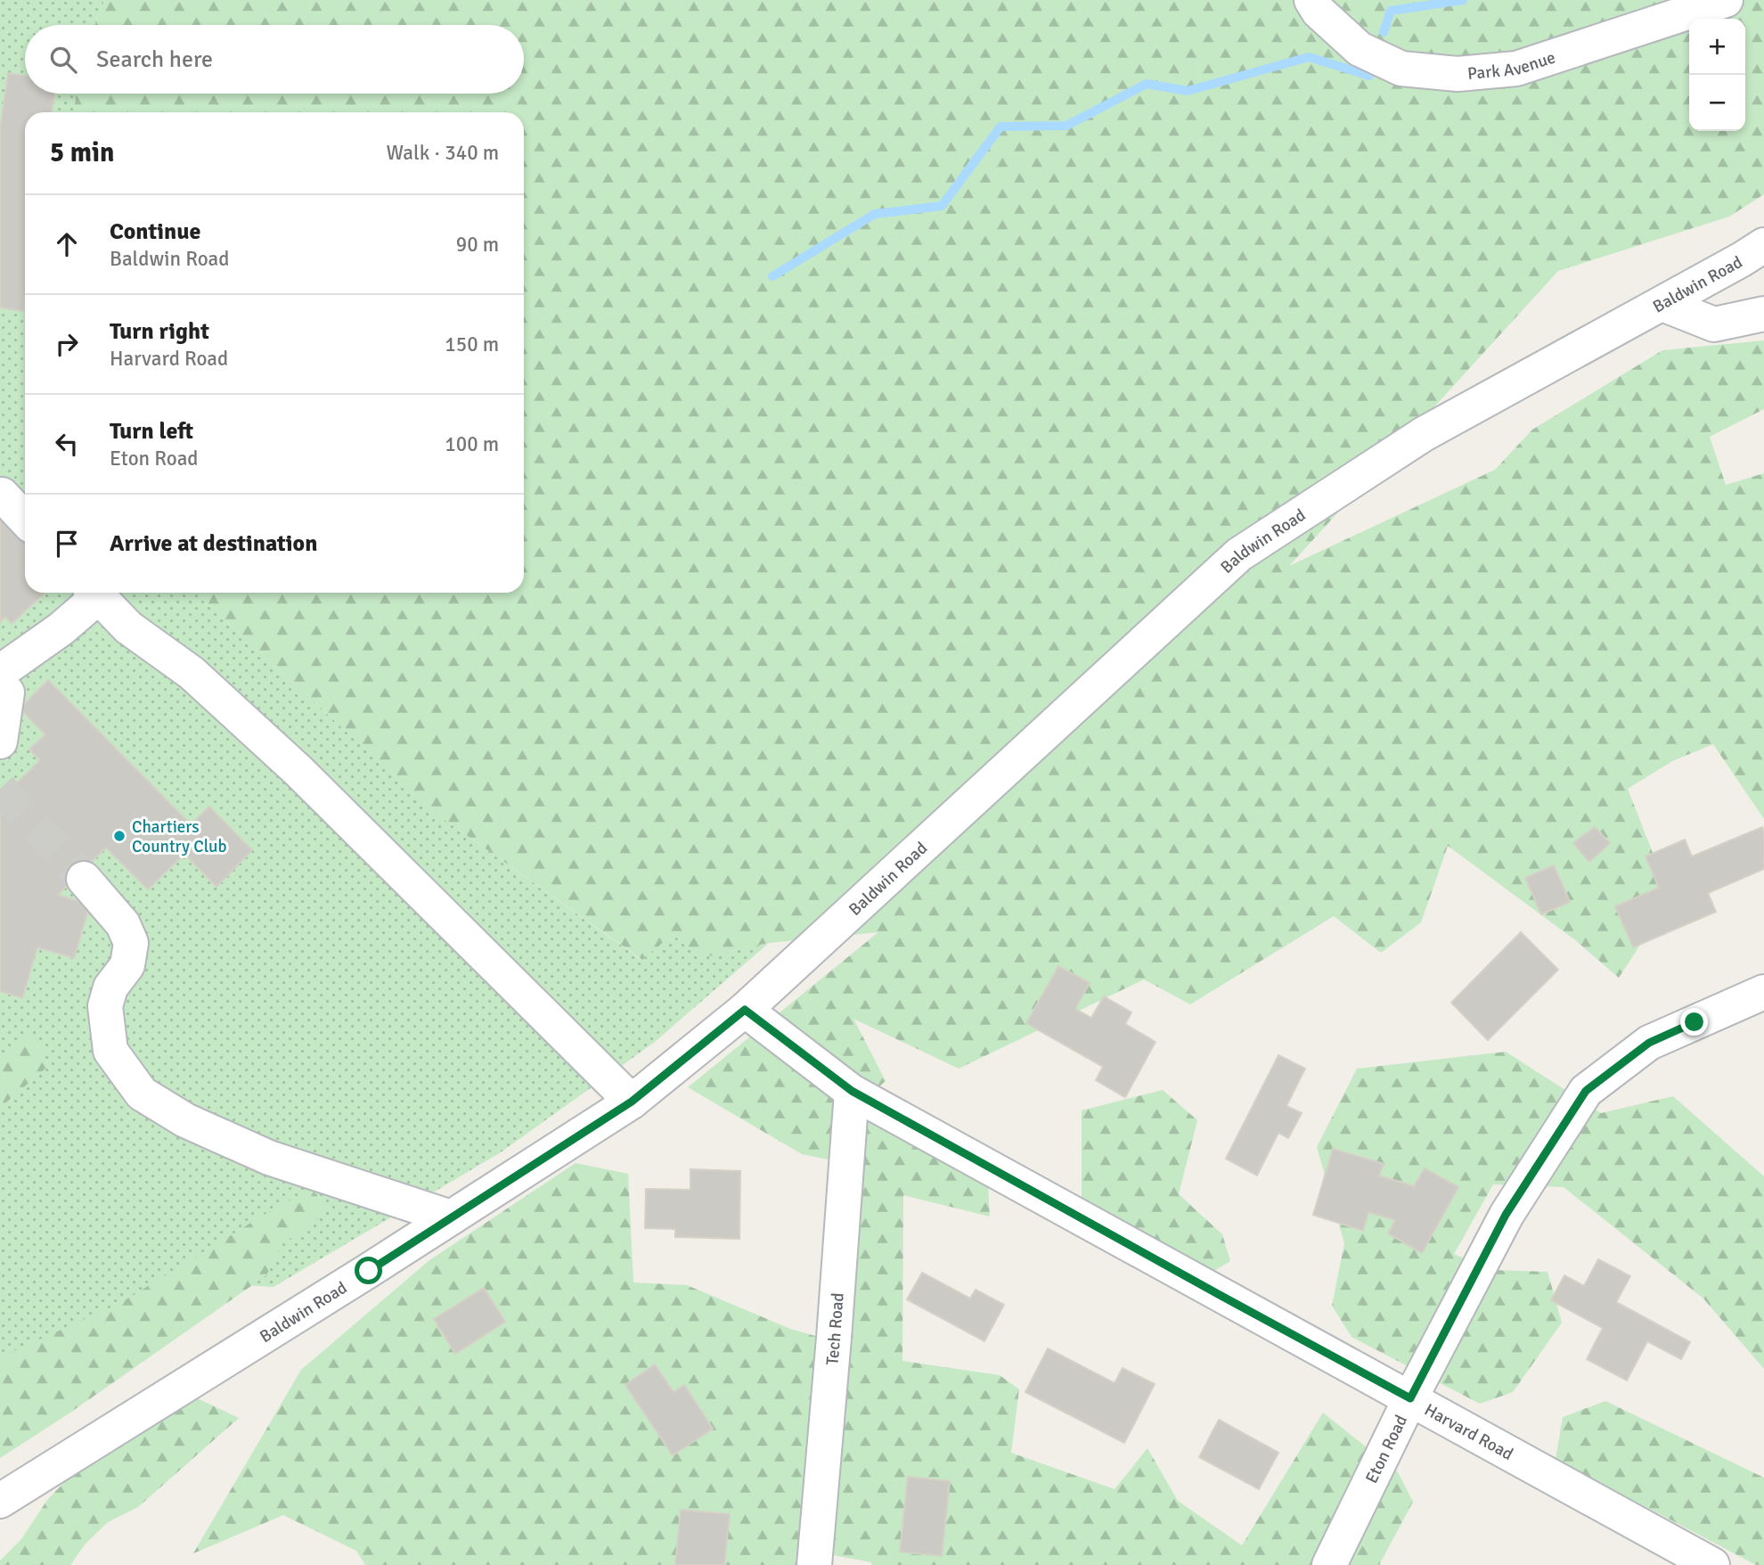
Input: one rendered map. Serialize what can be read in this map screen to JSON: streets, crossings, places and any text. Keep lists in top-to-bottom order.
{
  "streets": {
    "street": [
      "Park Avenue",
      "Baldwin Road",
      "Tech Road",
      "Harvard Road",
      "Eton Road"
    ]
  },
  "crossings": [
    ["Baldwin Road", "Harvard Road"],
    ["Tech Road", "Harvard Road"],
    ["Harvard Road", "Eton Road"]
  ],
  "places": ["Chartiers Country Club"],
  "page": {
    "map_buttons": ["+", "−"],
    "search": "Search here",
    "heading": ["5 min", "Walk · 340 m"],
    "list": [
      ["Continue", "Baldwin Road", "90 m"],
      ["Turn right", "Harvard Road", "150 m"],
      ["Turn left", "Eton Road", "100 m"],
      "Arrive at destination"
    ]
  }
}
